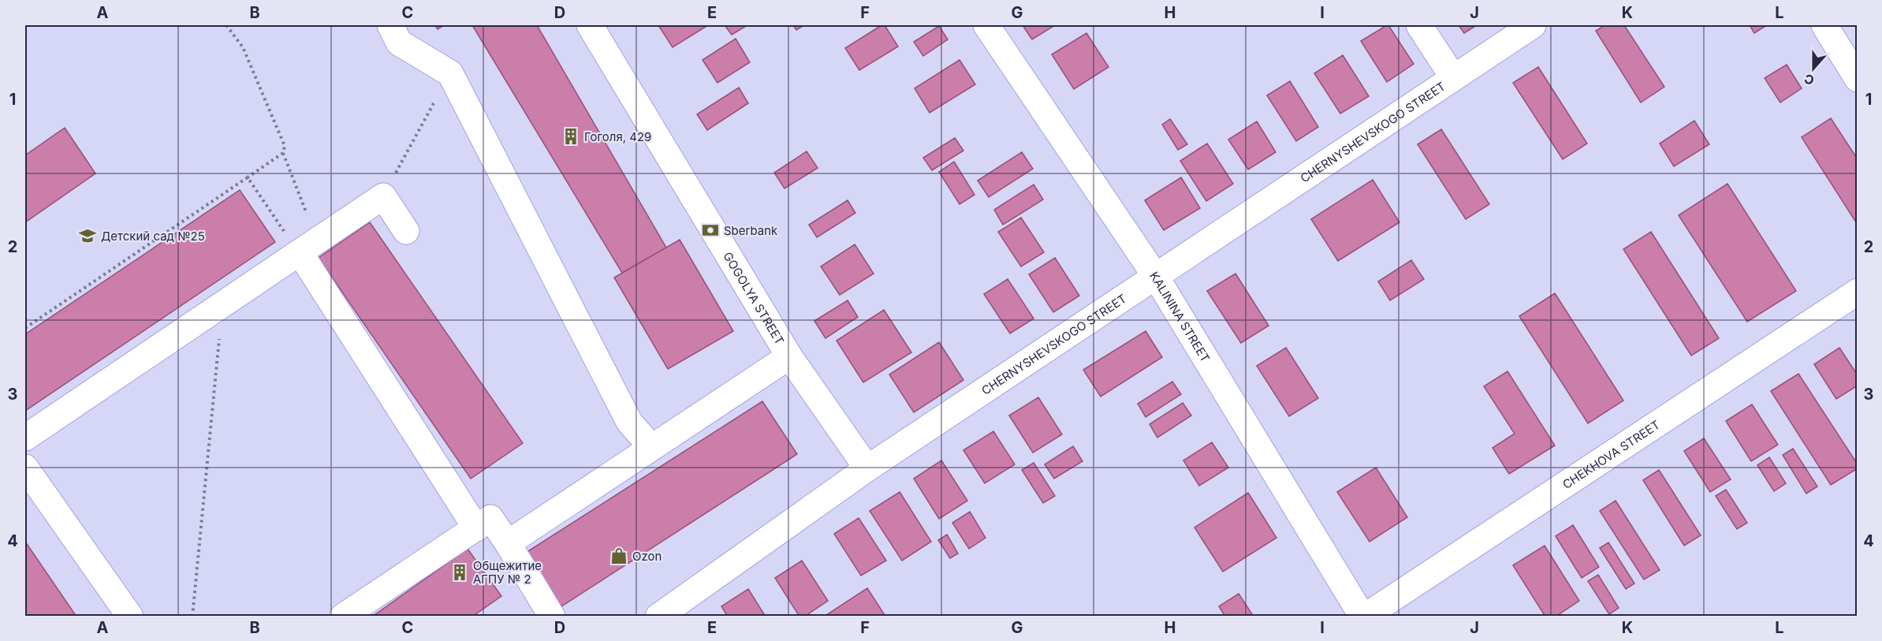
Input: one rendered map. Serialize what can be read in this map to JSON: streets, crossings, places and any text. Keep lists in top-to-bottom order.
{
  "streets": {
    "street": [
      "CHERNYSHEVSKOGO STREET",
      "GOGOLYA STREET",
      "KALININA STREET",
      "CHEKHOVA STREET"
    ]
  },
  "crossings": [
    ["CHERNYSHEVSKOGO STREET", "GOGOLYA STREET"],
    ["CHERNYSHEVSKOGO STREET", "KALININA STREET"],
    ["KALININA STREET", "CHEKHOVA STREET"]
  ],
  "places": {
    "building": ["Гоголя, 429", "Общежитие АГПУ № 2"],
    "bank": ["Sberbank"],
    "school or university": ["Детский сад №25"],
    "shop": ["Ozon"]
  },
  "north": "bottom",
  "grid": {
    "columns": [
      "A",
      "B",
      "C",
      "D",
      "E",
      "F",
      "G",
      "H",
      "I",
      "J",
      "K",
      "L"
    ],
    "rows": [
      "1",
      "2",
      "3",
      "4"
    ]
  }
}
